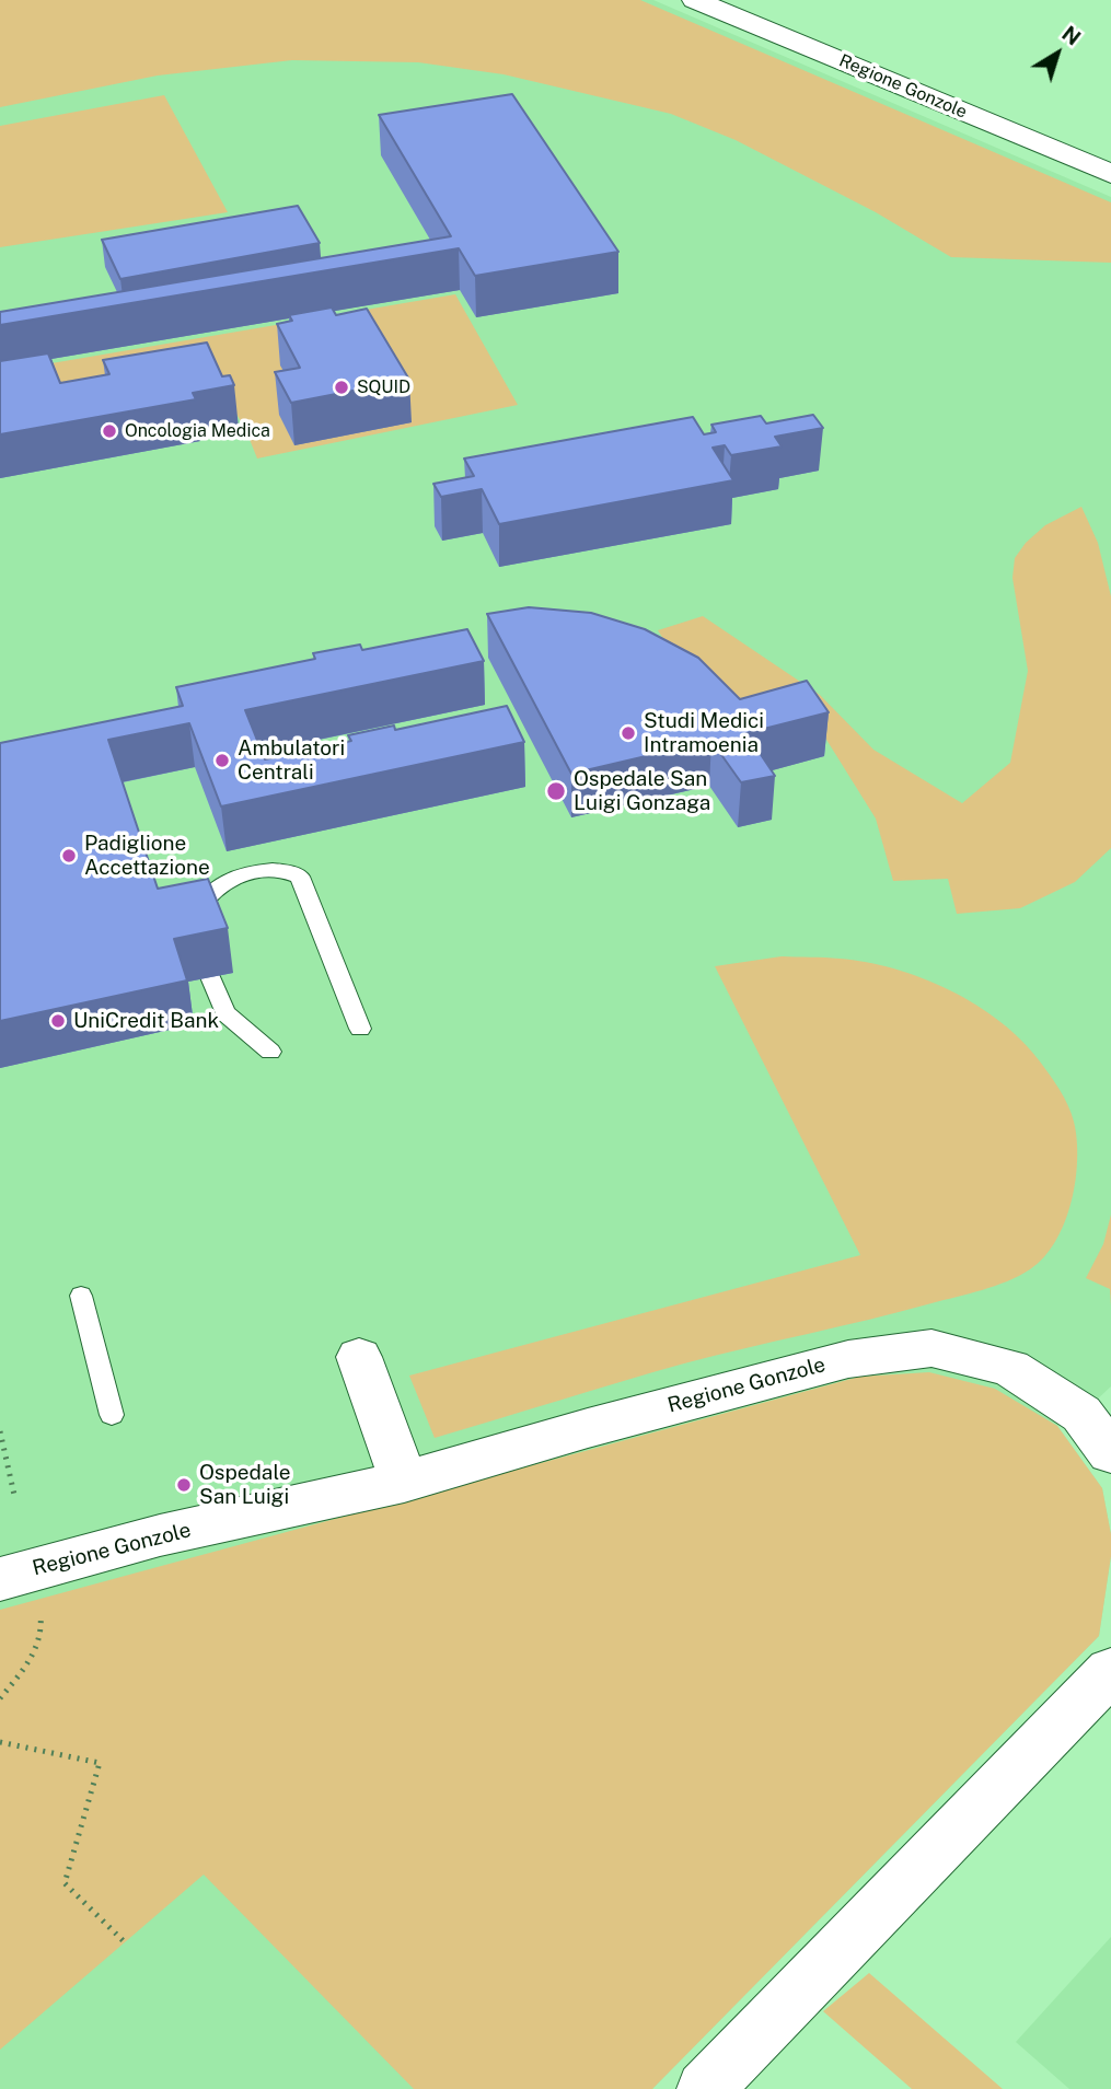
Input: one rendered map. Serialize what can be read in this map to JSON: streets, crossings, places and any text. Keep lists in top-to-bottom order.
{
  "streets": {
    "street": ["Regione Gonzole"]
  },
  "places": [
    "SQUID",
    "Oncologia Medica",
    "Studi Medici Intramoenia",
    "Ambulatori Centrali",
    "Ospedale San Luigi Gonzaga",
    "Padiglione Accettazione",
    "UniCredit Bank",
    "Ospedale San Luigi"
  ],
  "north": "top right"
}
